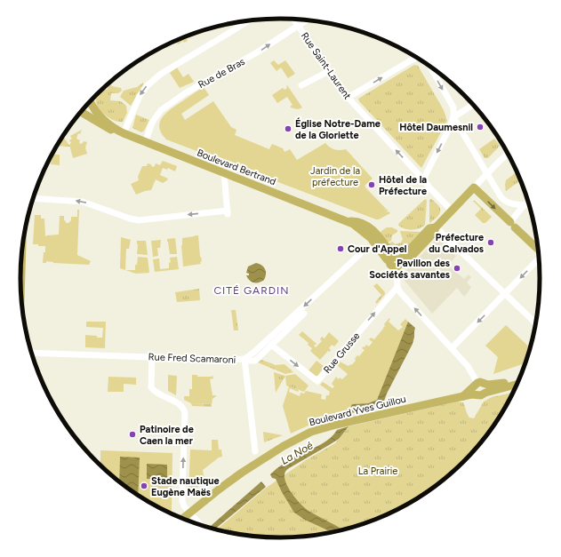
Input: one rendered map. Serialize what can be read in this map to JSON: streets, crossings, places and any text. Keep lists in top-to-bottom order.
{
  "streets": {
    "main road": ["Boulevard Bertrand", "Boulevard Yves Guillou"],
    "street": [
      "Rue Saint-Laurent",
      "Rue de Bras",
      "Rue Grusse",
      "Rue Fred Scamaroni"
    ]
  },
  "crossings": [
    ["Rue Saint-Laurent", "Rue de Bras"],
    ["Rue de Bras", "Boulevard Bertrand"]
  ],
  "one_way": ["Rue Saint-Laurent", "Rue Fred Scamaroni"],
  "districts": ["CITÉ GARDIN"],
  "water": ["La Noé"],
  "parks": ["Jardin de la préfecture", "La Prairie"],
  "places": [
    "Hôtel Daumesnil",
    "Église Notre-Dame de la Gloriette",
    "Hôtel de la Préfecture",
    "Préfecture du Calvados",
    "Cour d'Appel",
    "Pavillon des Sociétés savantes",
    "Patinoire de Caen la mer",
    "Stade nautique Eugène Maës"
  ]
}
